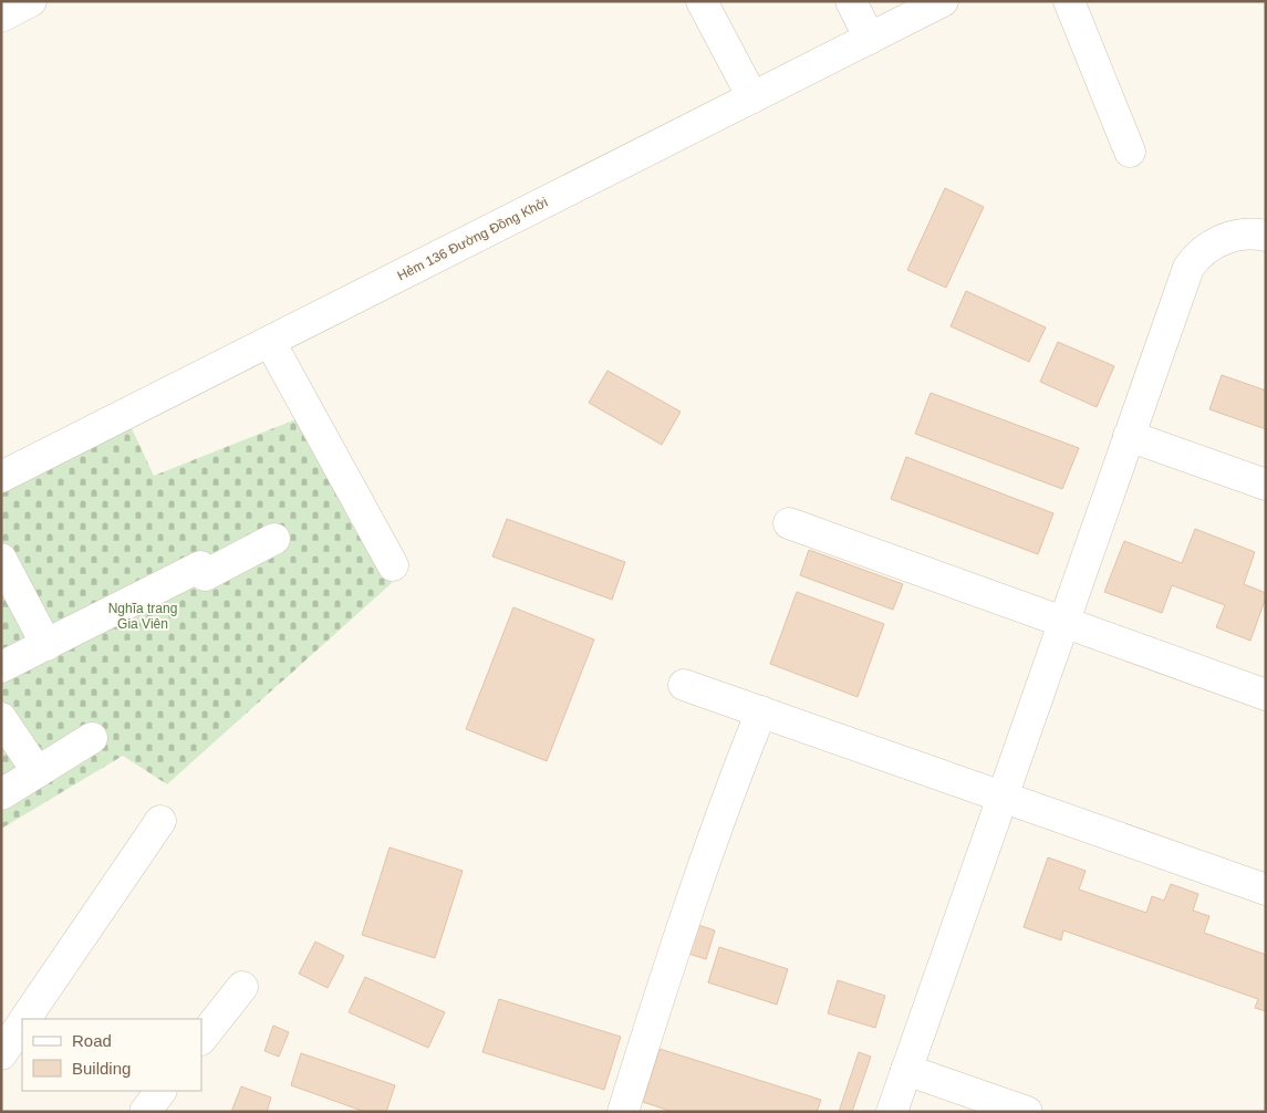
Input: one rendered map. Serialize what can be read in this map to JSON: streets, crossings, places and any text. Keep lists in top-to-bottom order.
{
  "streets": {
    "street": ["Hẻm 136 Đường Đồng Khởi"]
  },
  "parks": ["Nghĩa trang Gia Viên"],
  "legend": ["Road", "Building"]
}
